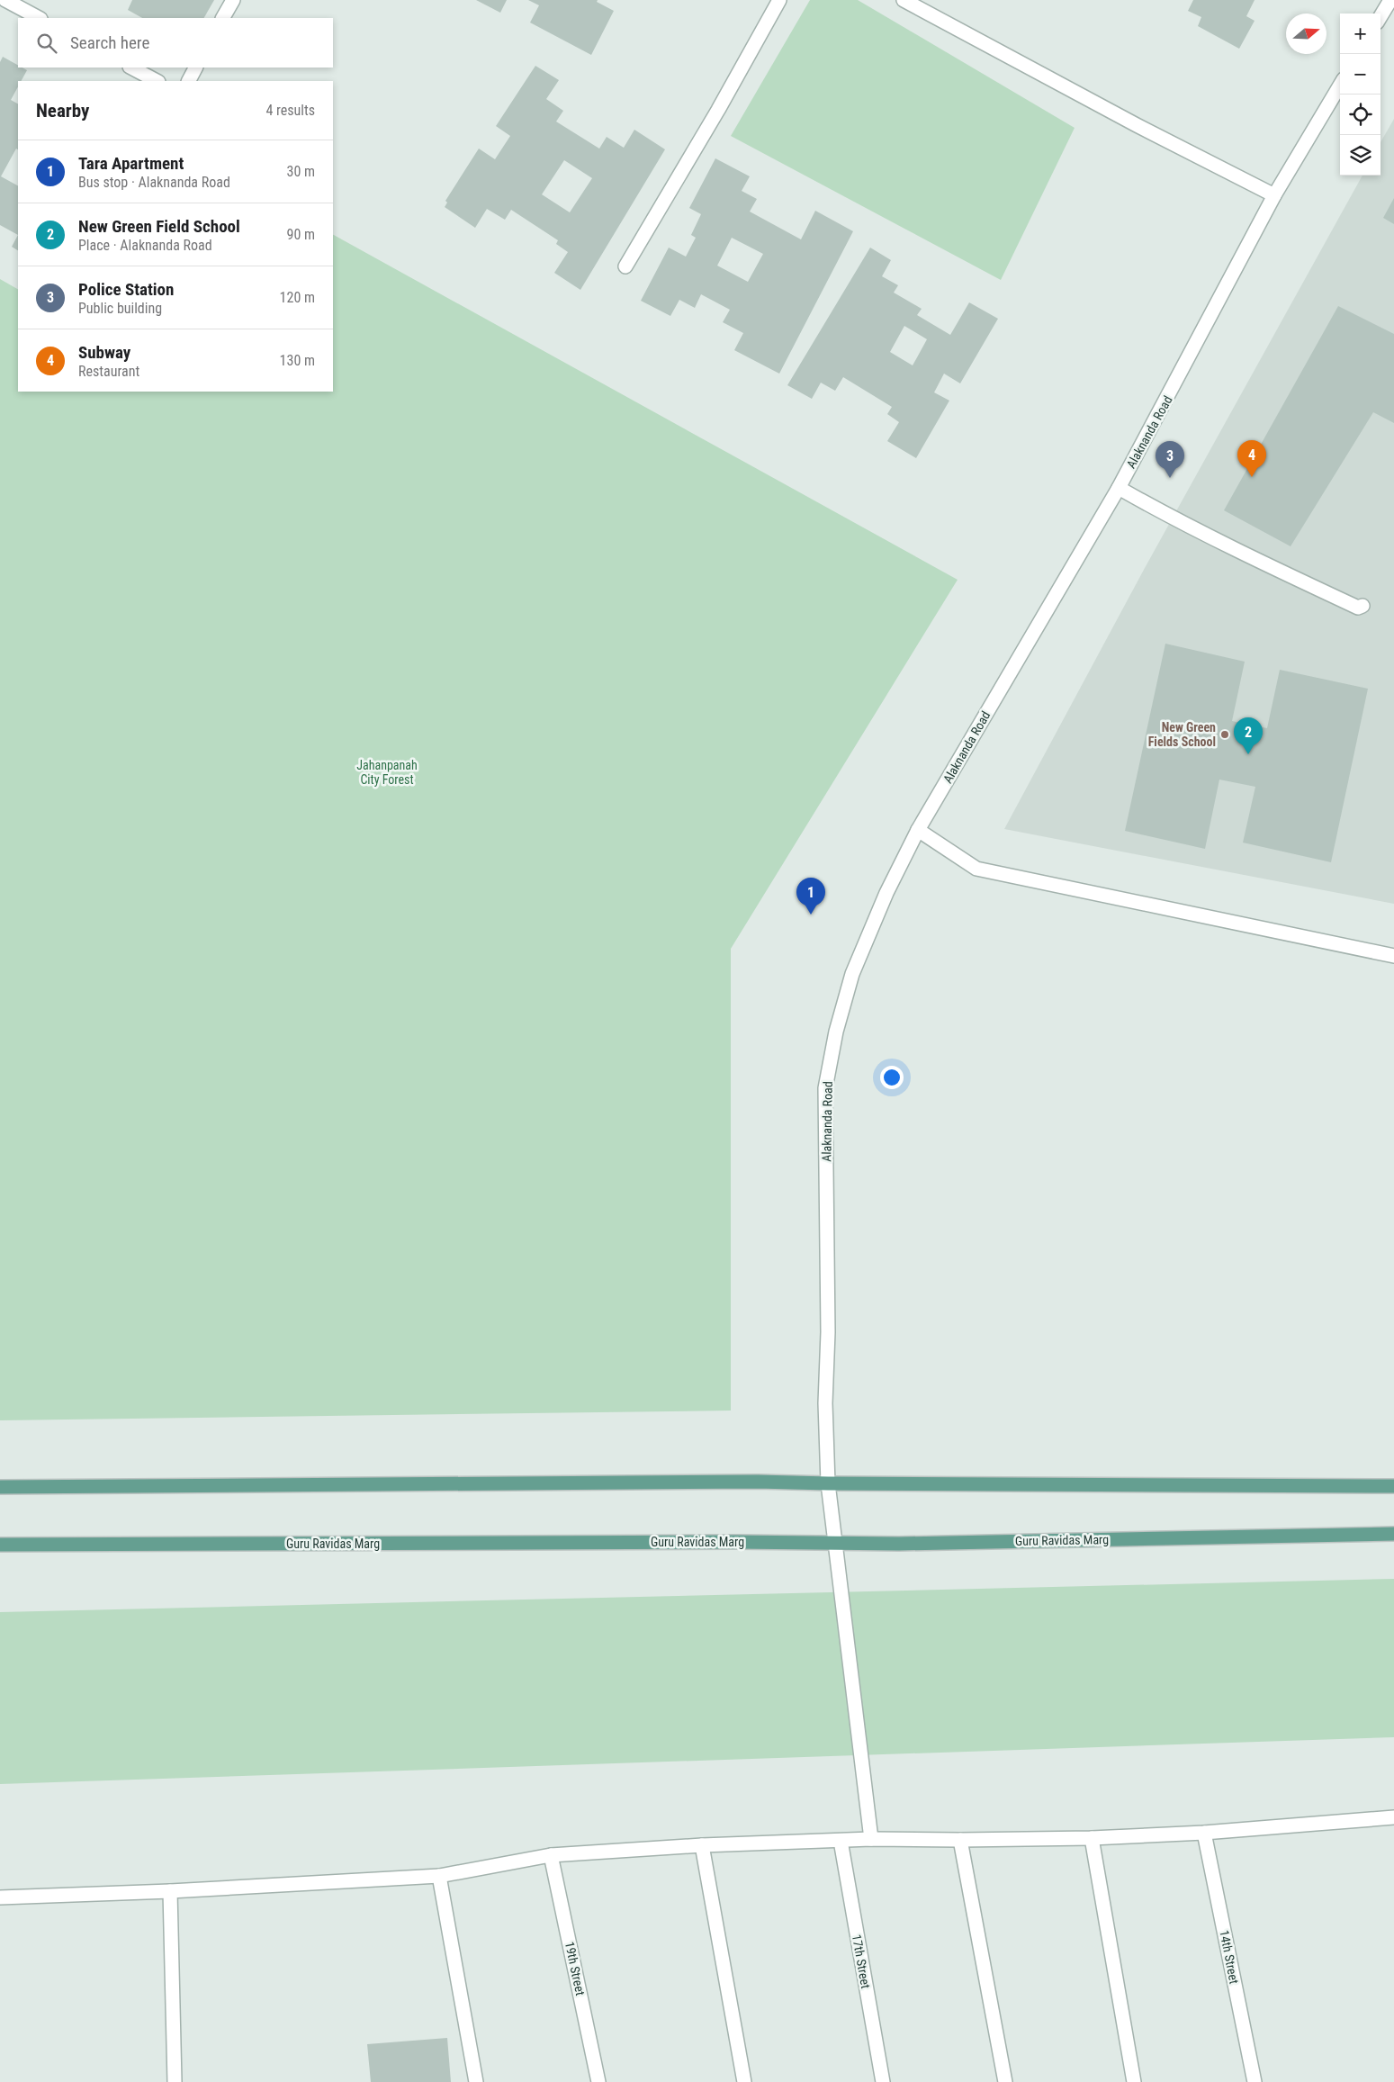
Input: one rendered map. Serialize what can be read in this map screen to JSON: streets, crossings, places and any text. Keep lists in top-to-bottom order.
{
  "streets": {
    "main road": ["Guru Ravidas Marg"],
    "street": [
      "Alaknanda Road",
      "14th Street",
      "17th Street",
      "19th Street"
    ]
  },
  "crossings": [
    ["Alaknanda Road", "Guru Ravidas Marg"]
  ],
  "parks": ["Jahanpanah City Forest"],
  "places": ["New Green Fields School"],
  "north": "right",
  "page": {
    "map_buttons": ["+", "−"],
    "search": "Search here",
    "heading": ["Nearby", "4 results"],
    "list": [
      {
        "mark": "1",
        "name": "Tara Apartment",
        "note": "Bus stop · Alaknanda Road",
        "value": "30 m"
      },
      {
        "mark": "2",
        "name": "New Green Field School",
        "note": "Place · Alaknanda Road",
        "value": "90 m"
      },
      {
        "mark": "3",
        "name": "Police Station",
        "note": "Public building",
        "value": "120 m"
      },
      {
        "mark": "4",
        "name": "Subway",
        "note": "Restaurant",
        "value": "130 m"
      }
    ],
    "pins": [
      "4",
      "3",
      "2",
      "1"
    ]
  }
}
